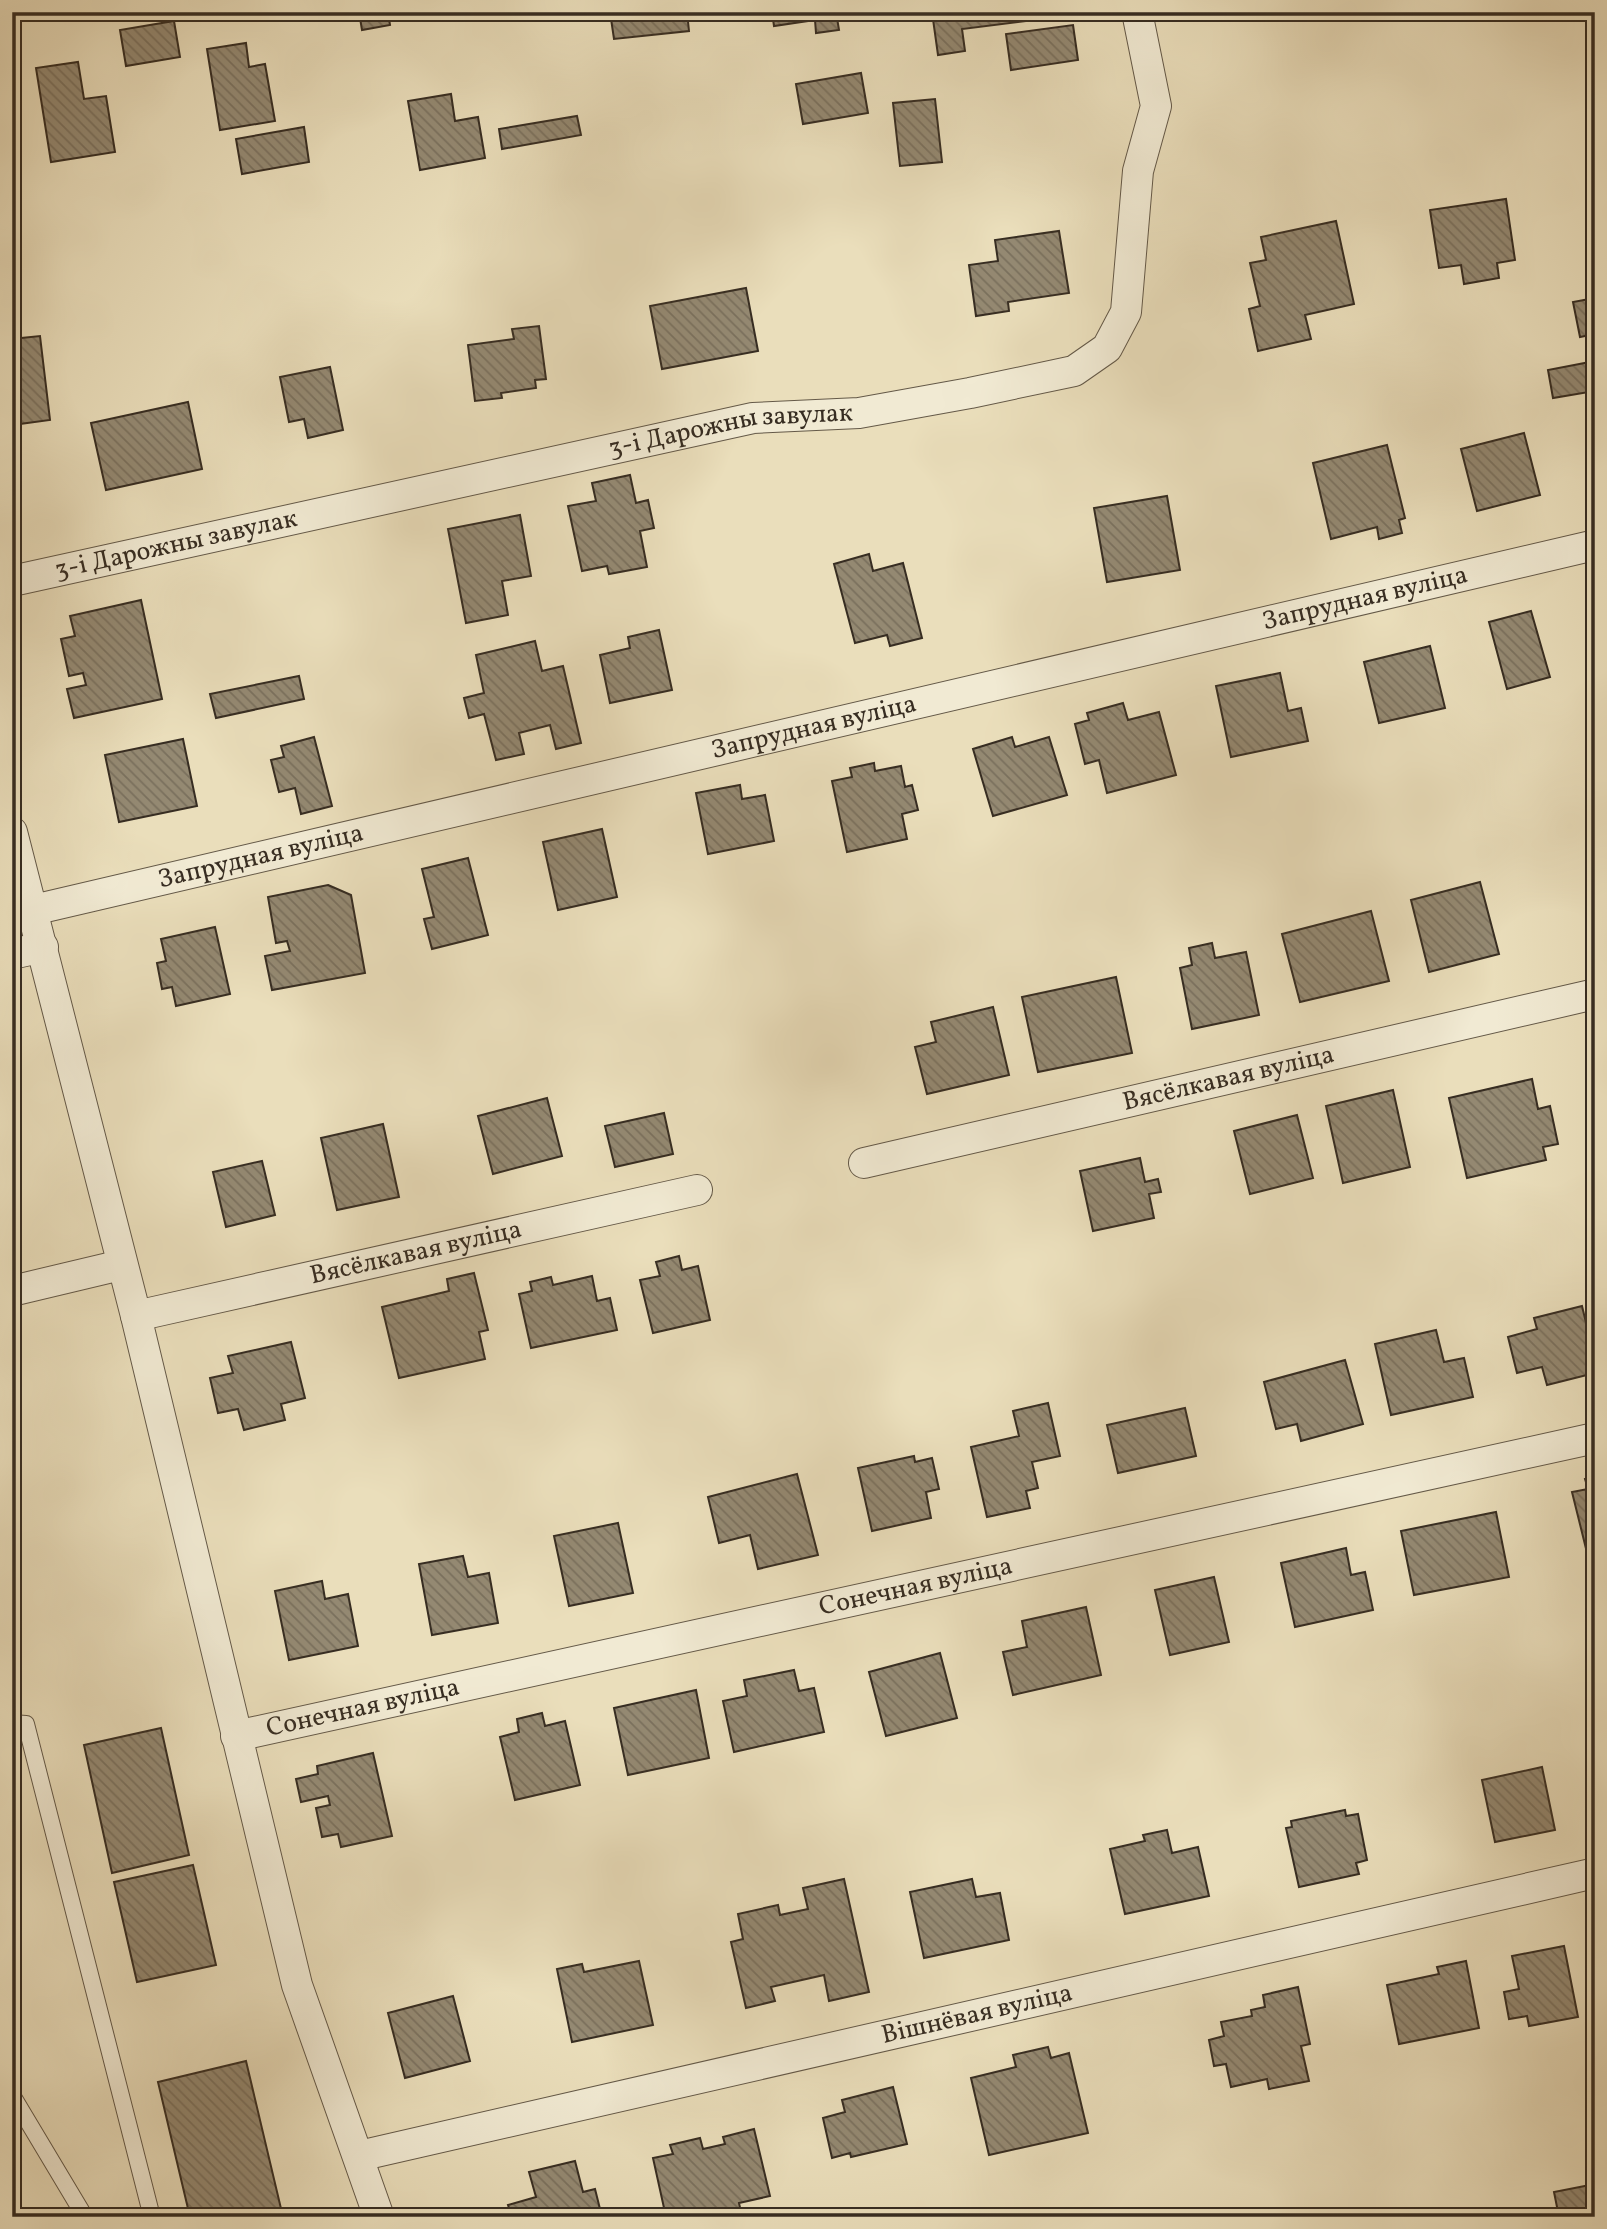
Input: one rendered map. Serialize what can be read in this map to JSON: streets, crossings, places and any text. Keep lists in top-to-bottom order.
{
  "streets": {
    "street": [
      "3-і Дарожны завулак",
      "Запрудная вуліца",
      "Вясёлкавая вуліца",
      "Сонечная вуліца",
      "Вішнёвая вуліца"
    ]
  }
}
